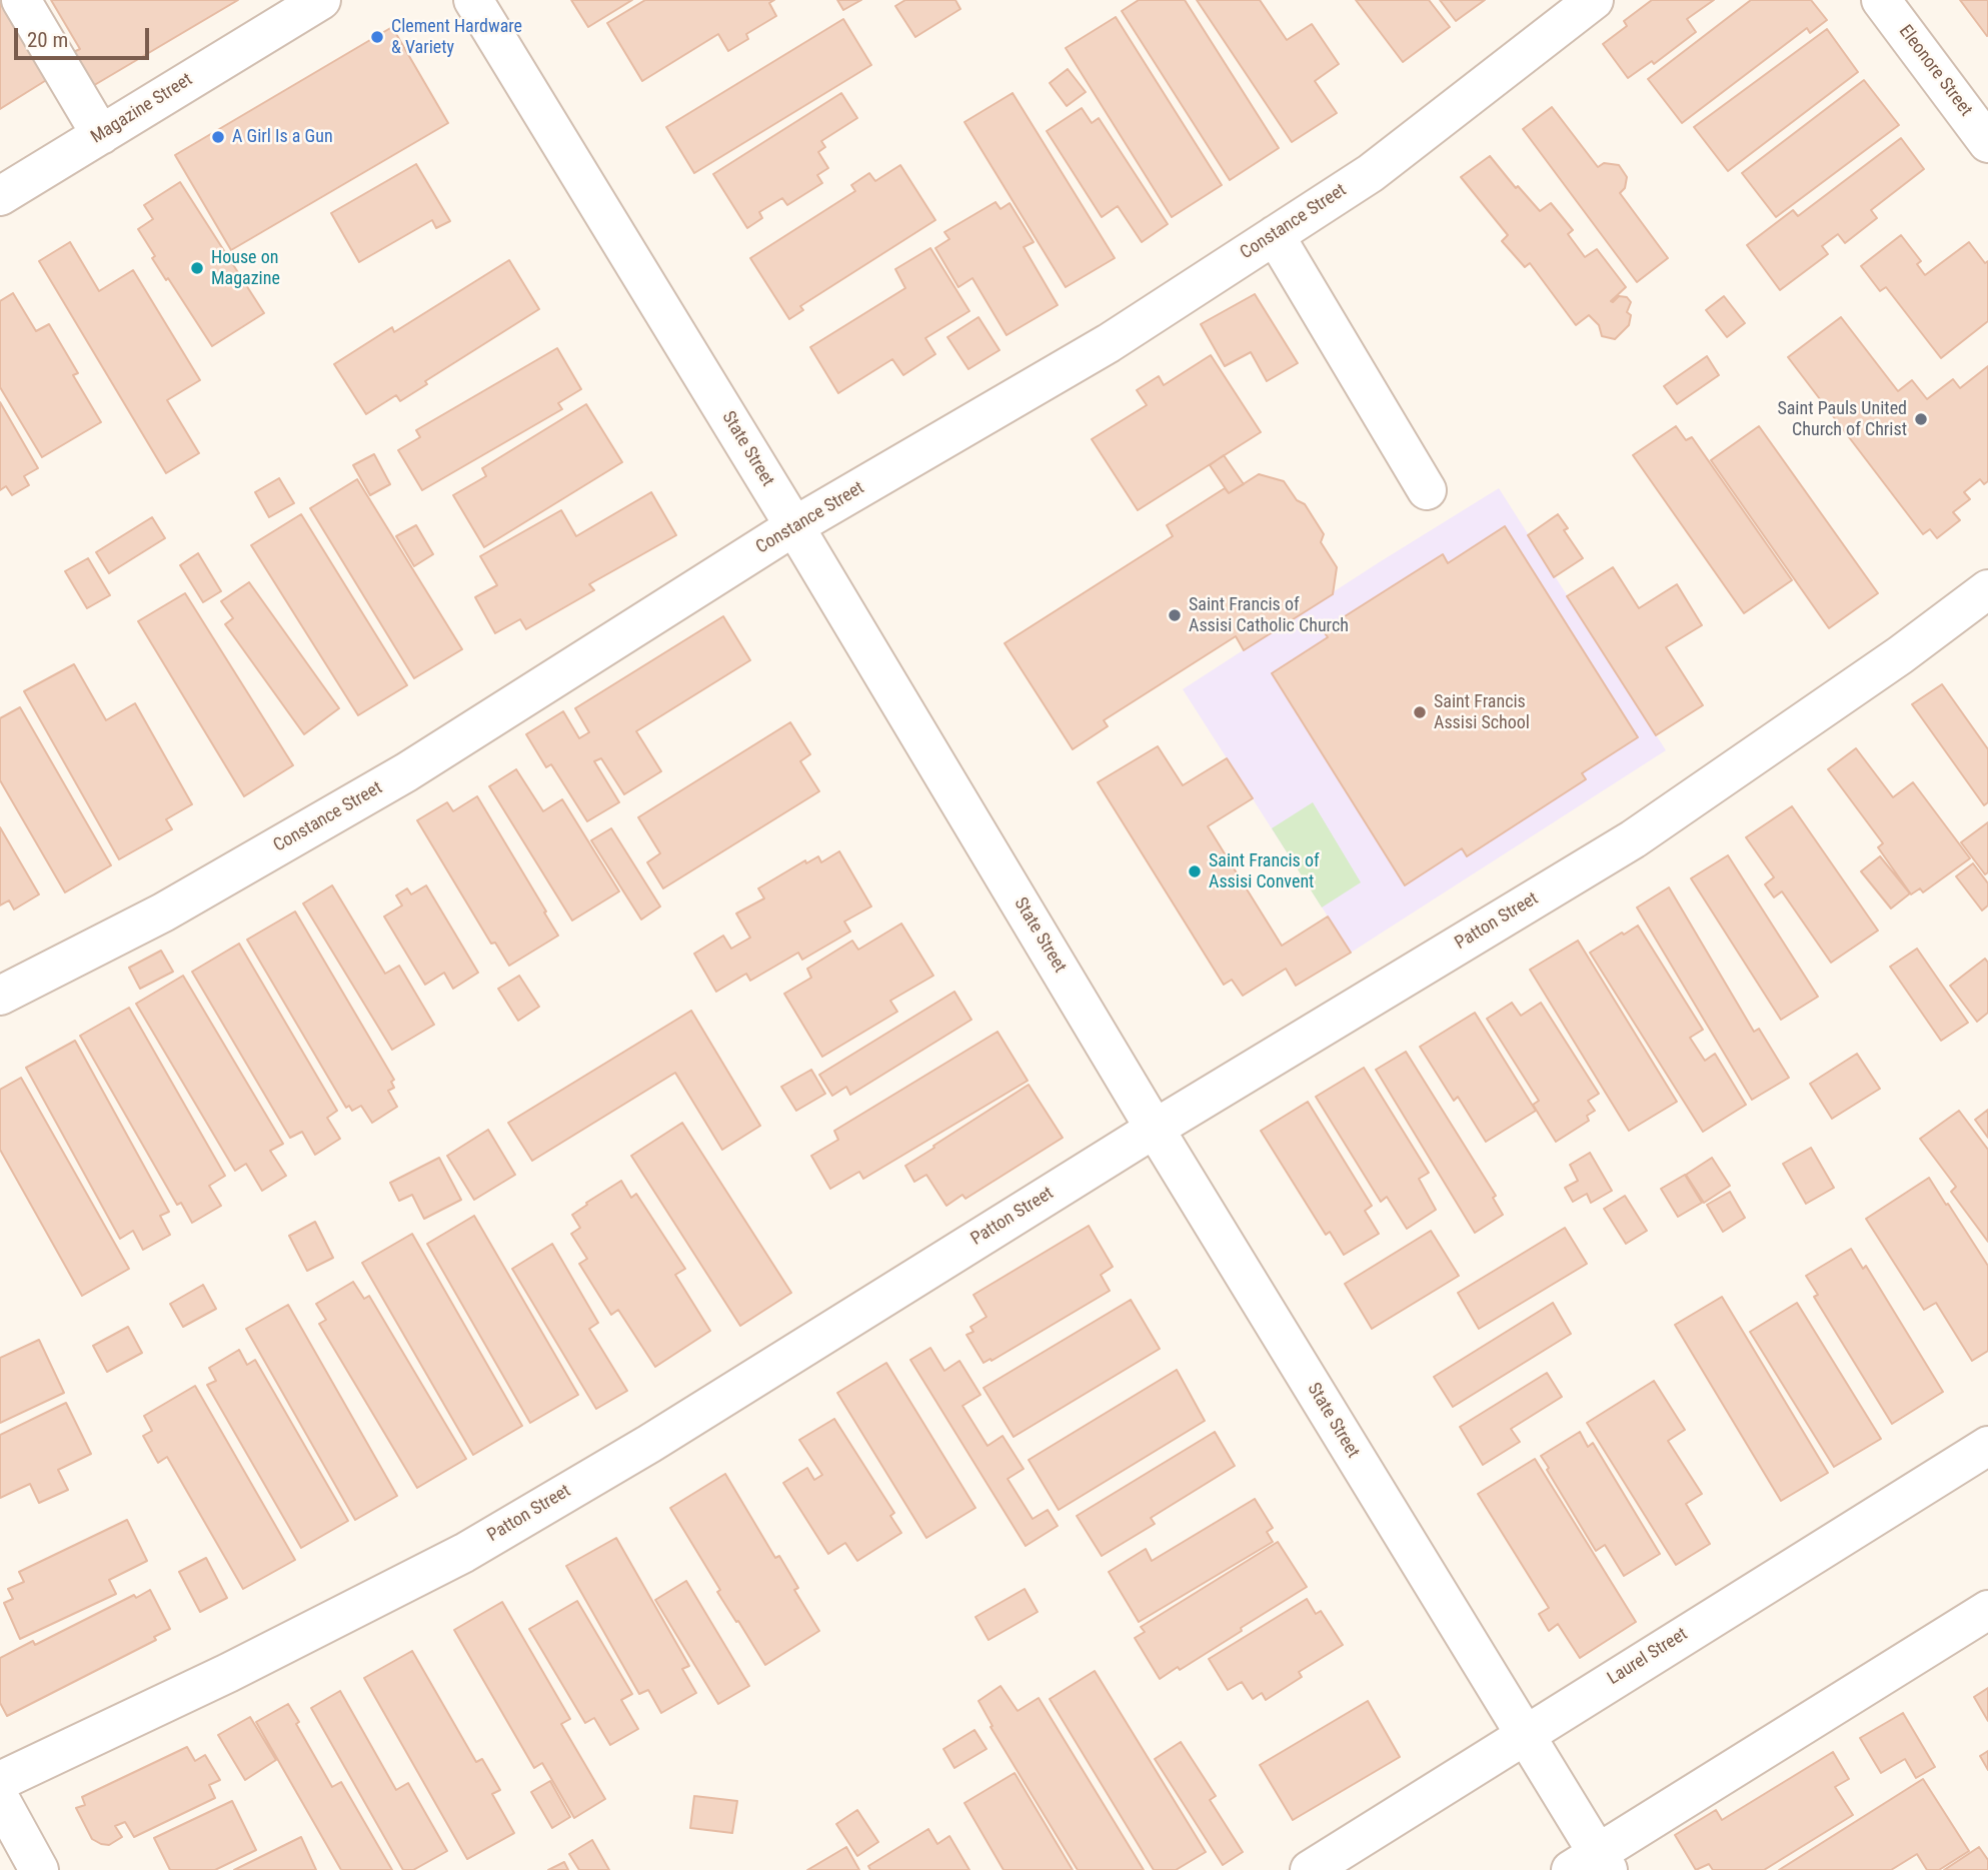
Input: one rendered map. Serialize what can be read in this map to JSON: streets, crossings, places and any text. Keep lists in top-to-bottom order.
{
  "streets": {
    "street": [
      "Eleonore Street",
      "Magazine Street",
      "Constance Street",
      "State Street",
      "Patton Street",
      "Laurel Street"
    ]
  },
  "crossings": [
    ["Constance Street", "State Street"],
    ["State Street", "Patton Street"],
    ["State Street", "Laurel Street"]
  ],
  "places": [
    "Clement Hardware & Variety",
    "A Girl Is a Gun",
    "House on Magazine",
    "Saint Pauls United Church of Christ",
    "Saint Francis of Assisi Catholic Church",
    "Saint Francis Assisi School",
    "Saint Francis of Assisi Convent"
  ],
  "scale_bar": "20 m"
}
